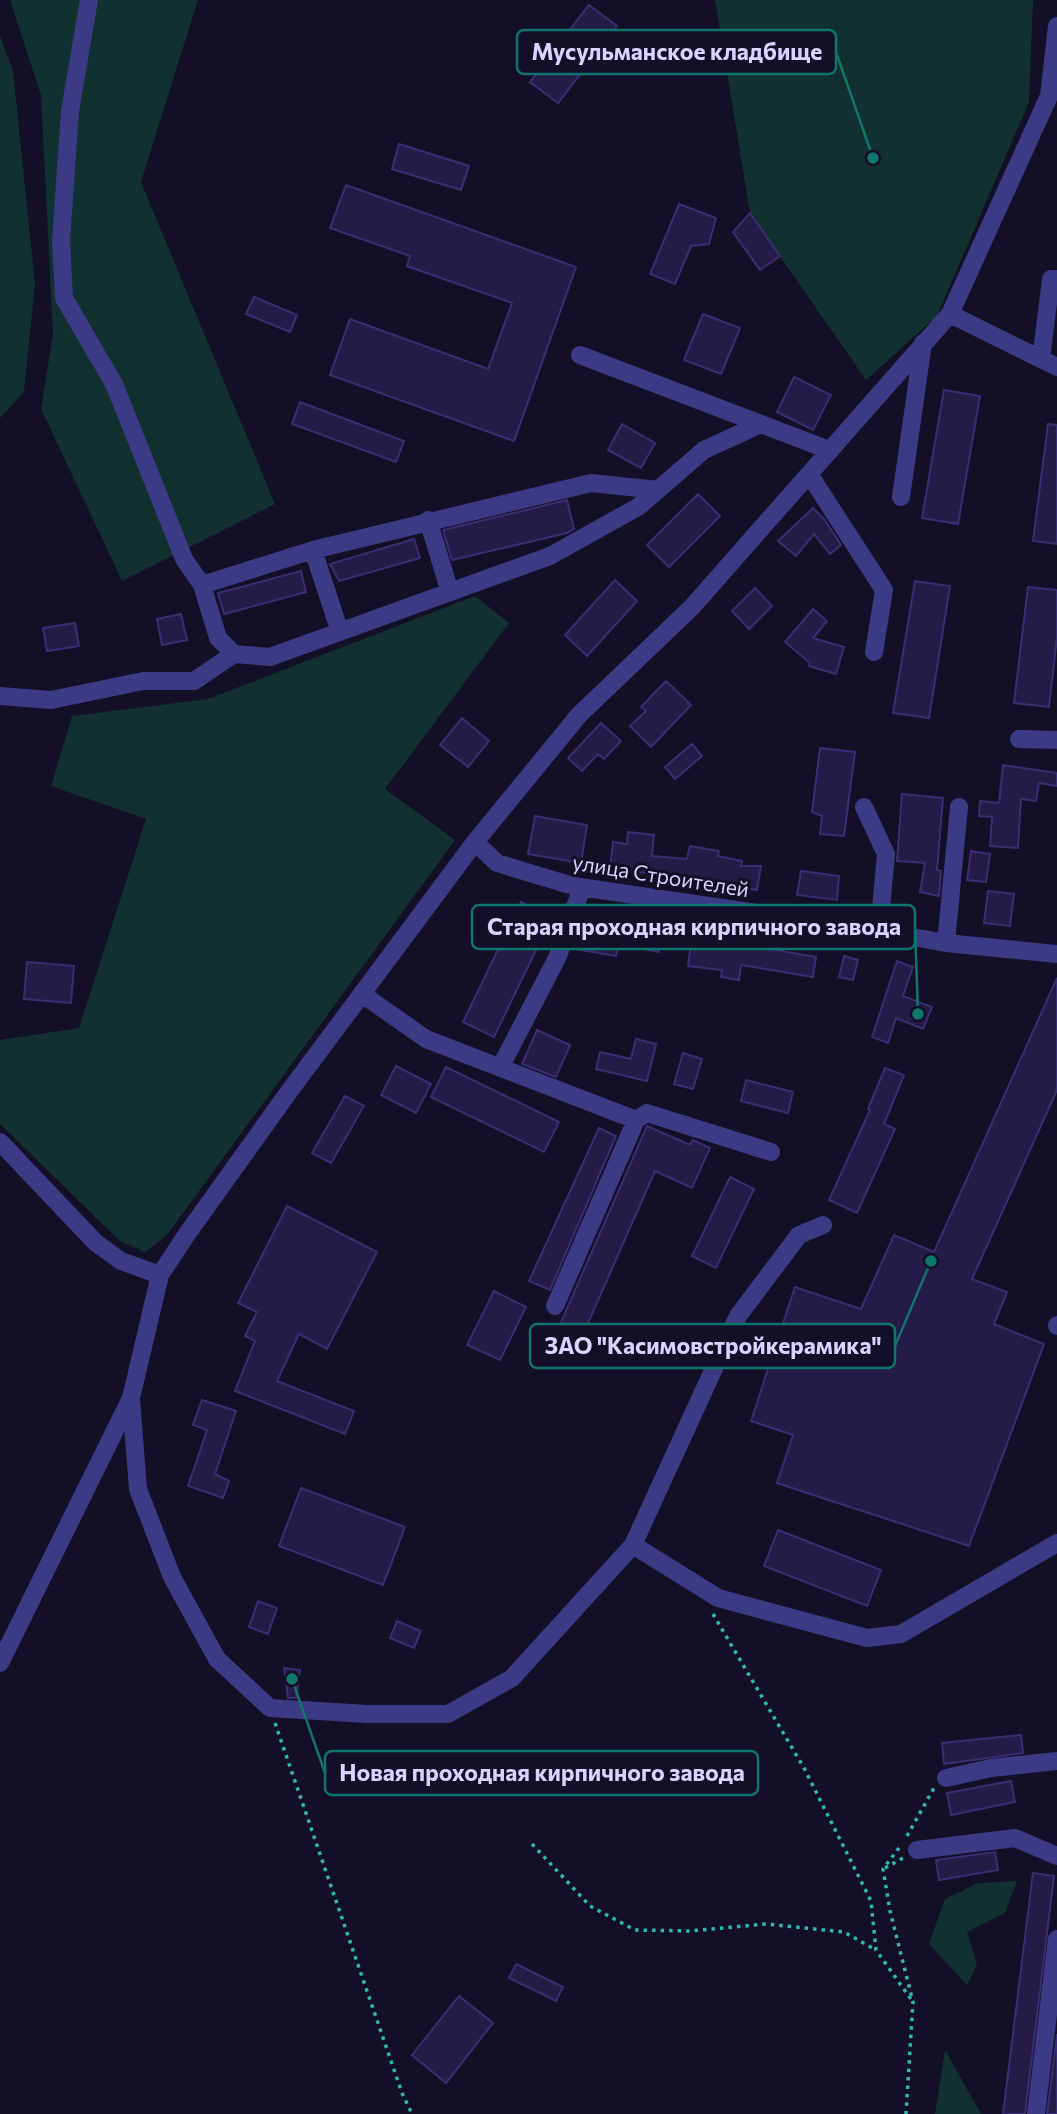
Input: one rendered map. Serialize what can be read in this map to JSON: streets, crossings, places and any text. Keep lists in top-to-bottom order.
{
  "streets": {
    "street": ["улица Строителей"]
  },
  "places": [
    "Мусульманское кладбище",
    "Старая проходная кирпичного завода",
    "ЗАО \"Касимовстройкерамика\"",
    "Новая проходная кирпичного завода"
  ]
}
